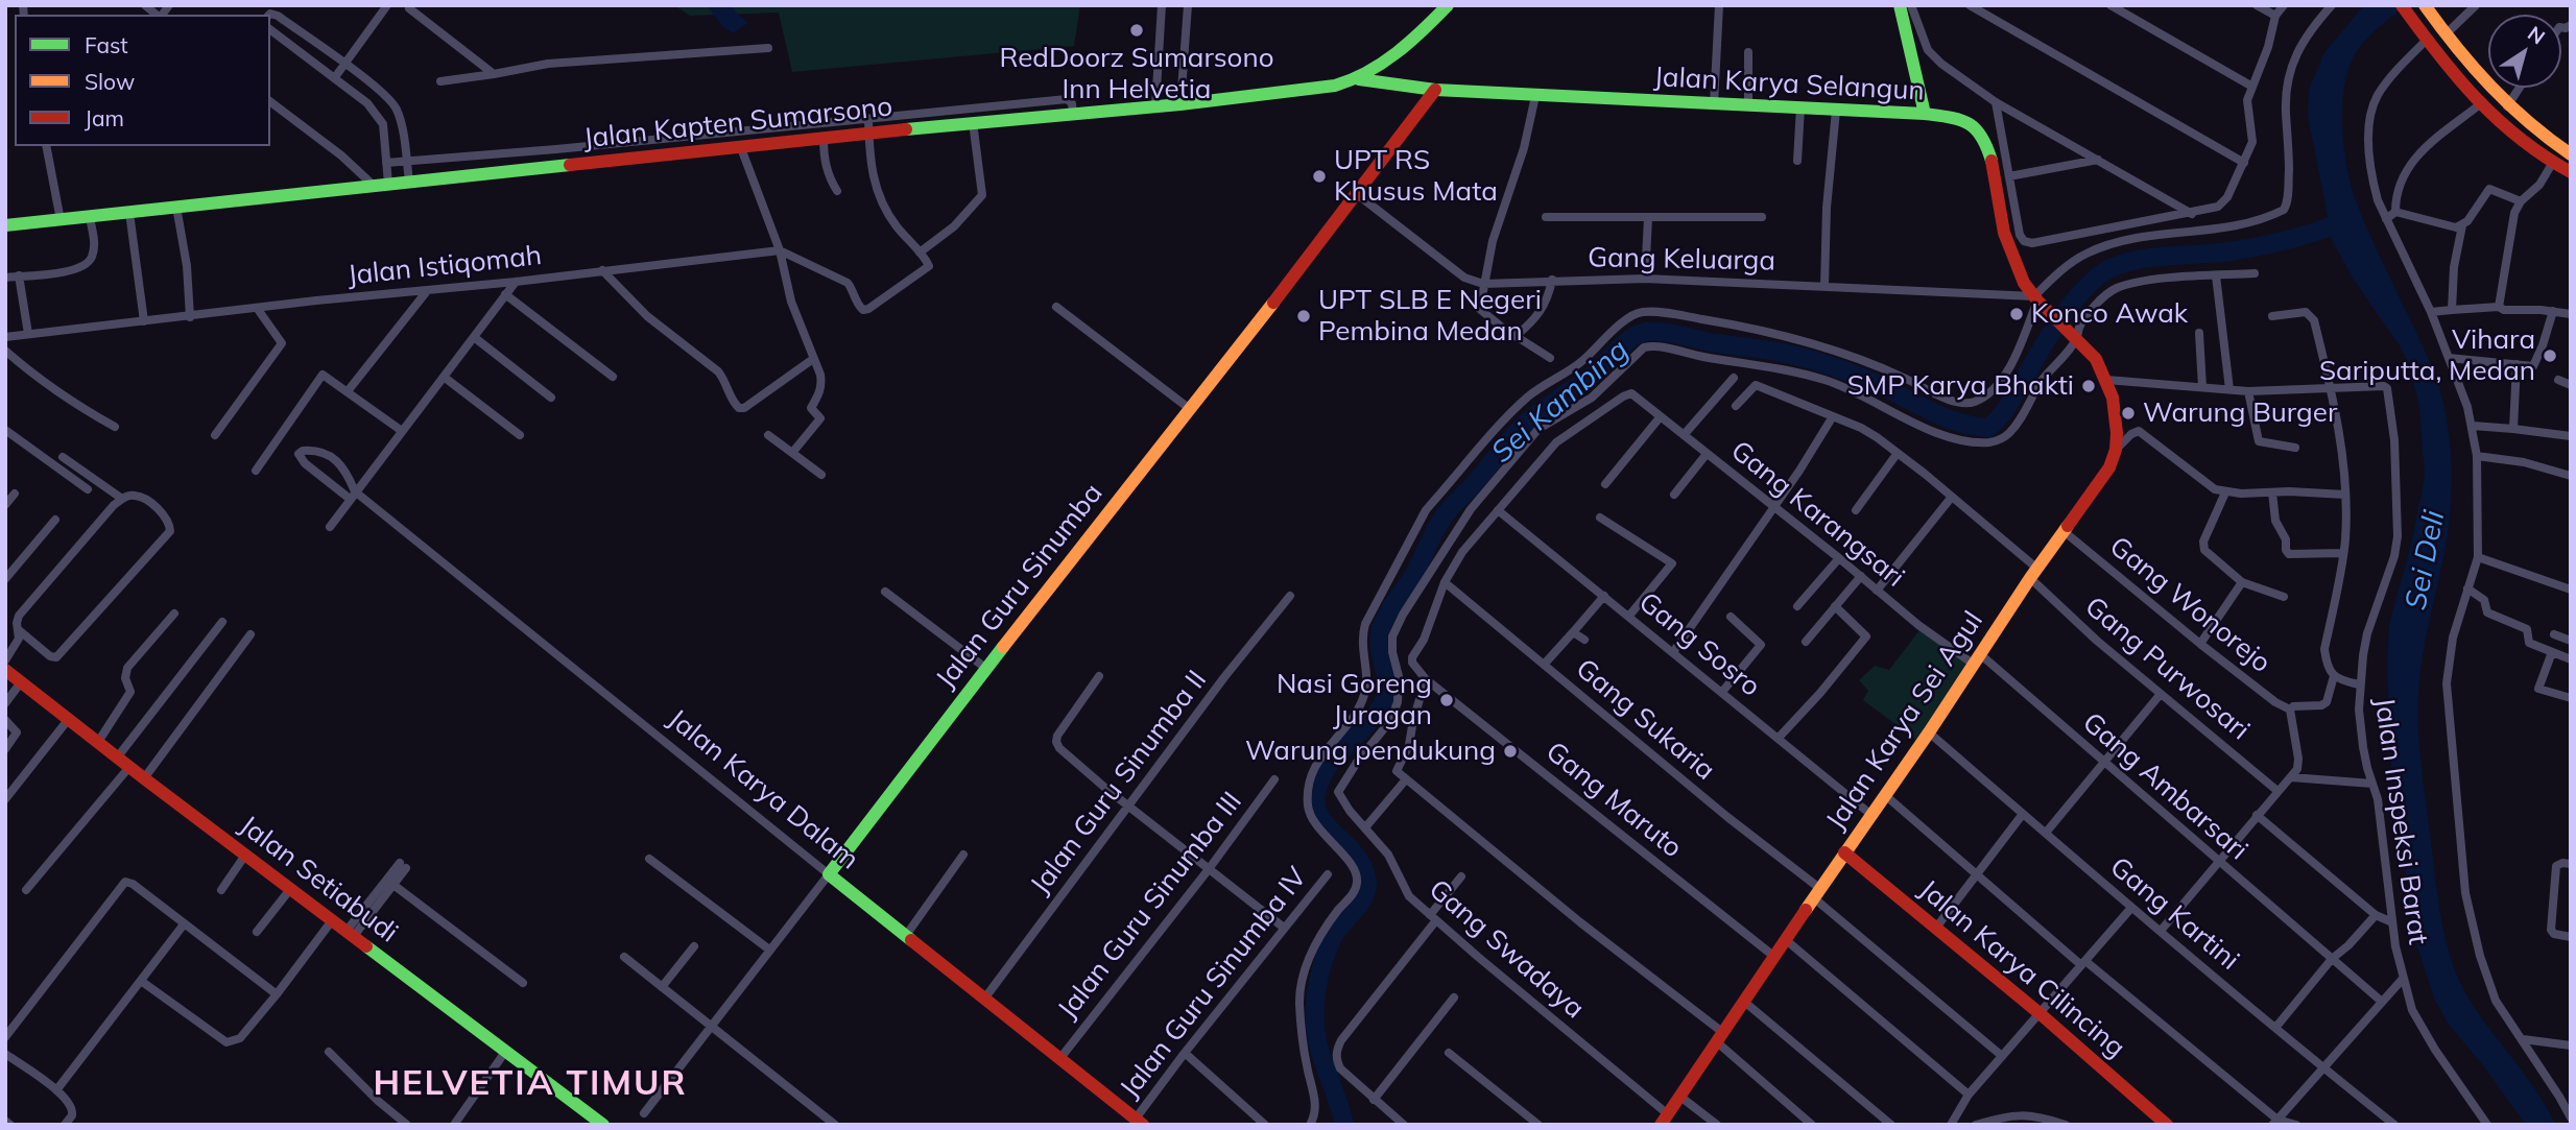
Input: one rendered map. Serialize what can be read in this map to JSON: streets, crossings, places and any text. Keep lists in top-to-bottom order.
{
  "streets": {
    "main road": [
      "Jalan Karya Selangun",
      "Jalan Kapten Sumarsono",
      "Jalan Guru Sinumba",
      "Jalan Karya Sei Agul",
      "Jalan Karya Dalam",
      "Jalan Setiabudi",
      "Jalan Karya Cilincing"
    ],
    "street": [
      "Gang Keluarga",
      "Jalan Istiqomah",
      "Gang Karangsari",
      "Gang Wonorejo",
      "Gang Sosro",
      "Gang Purwosari",
      "Gang Sukaria",
      "Jalan Guru Sinumba II",
      "Gang Ambarsari",
      "Gang Maruto",
      "Jalan Inspeksi Barat",
      "Jalan Guru Sinumba III",
      "Gang Kartini",
      "Gang Swadaya",
      "Jalan Guru Sinumba IV"
    ]
  },
  "crossings": [
    ["Jalan Karya Selangun", "Jalan Kapten Sumarsono"],
    ["Jalan Karya Selangun", "Gang Keluarga"],
    ["Jalan Karya Selangun", "Jalan Guru Sinumba"],
    ["Jalan Karya Selangun", "Jalan Karya Sei Agul"],
    ["Jalan Karya Selangun", "Gang Swadaya"],
    ["Gang Karangsari", "Gang Sosro"],
    ["Gang Karangsari", "Jalan Karya Sei Agul"],
    ["Gang Karangsari", "Gang Ambarsari"],
    ["Jalan Guru Sinumba", "Jalan Karya Dalam"],
    ["Gang Wonorejo", "Jalan Karya Sei Agul"],
    ["Gang Sosro", "Jalan Karya Sei Agul"],
    ["Gang Purwosari", "Jalan Karya Sei Agul"],
    ["Gang Sukaria", "Jalan Karya Sei Agul"],
    ["Jalan Karya Sei Agul", "Gang Ambarsari"],
    ["Jalan Karya Sei Agul", "Gang Maruto"],
    ["Jalan Karya Sei Agul", "Gang Kartini"],
    ["Jalan Karya Sei Agul", "Gang Swadaya"],
    ["Jalan Karya Sei Agul", "Jalan Karya Cilincing"],
    ["Jalan Guru Sinumba II", "Jalan Karya Dalam"],
    ["Jalan Karya Dalam", "Jalan Guru Sinumba III"],
    ["Jalan Karya Dalam", "Jalan Guru Sinumba IV"]
  ],
  "districts": ["HELVETIA TIMUR"],
  "water": ["Sei Kambing", "Sei Deli"],
  "places": [
    "RedDoorz Sumarsono Inn Helvetia",
    "UPT RS Khusus Mata",
    "Konco Awak",
    "UPT SLB E Negeri Pembina Medan",
    "Vihara Sariputta, Medan",
    "SMP Karya Bhakti",
    "Warung Burger",
    "Nasi Goreng Juragan",
    "Warung pendukung"
  ],
  "legend": ["Fast", "Slow", "Jam"],
  "north": "top right"
}
